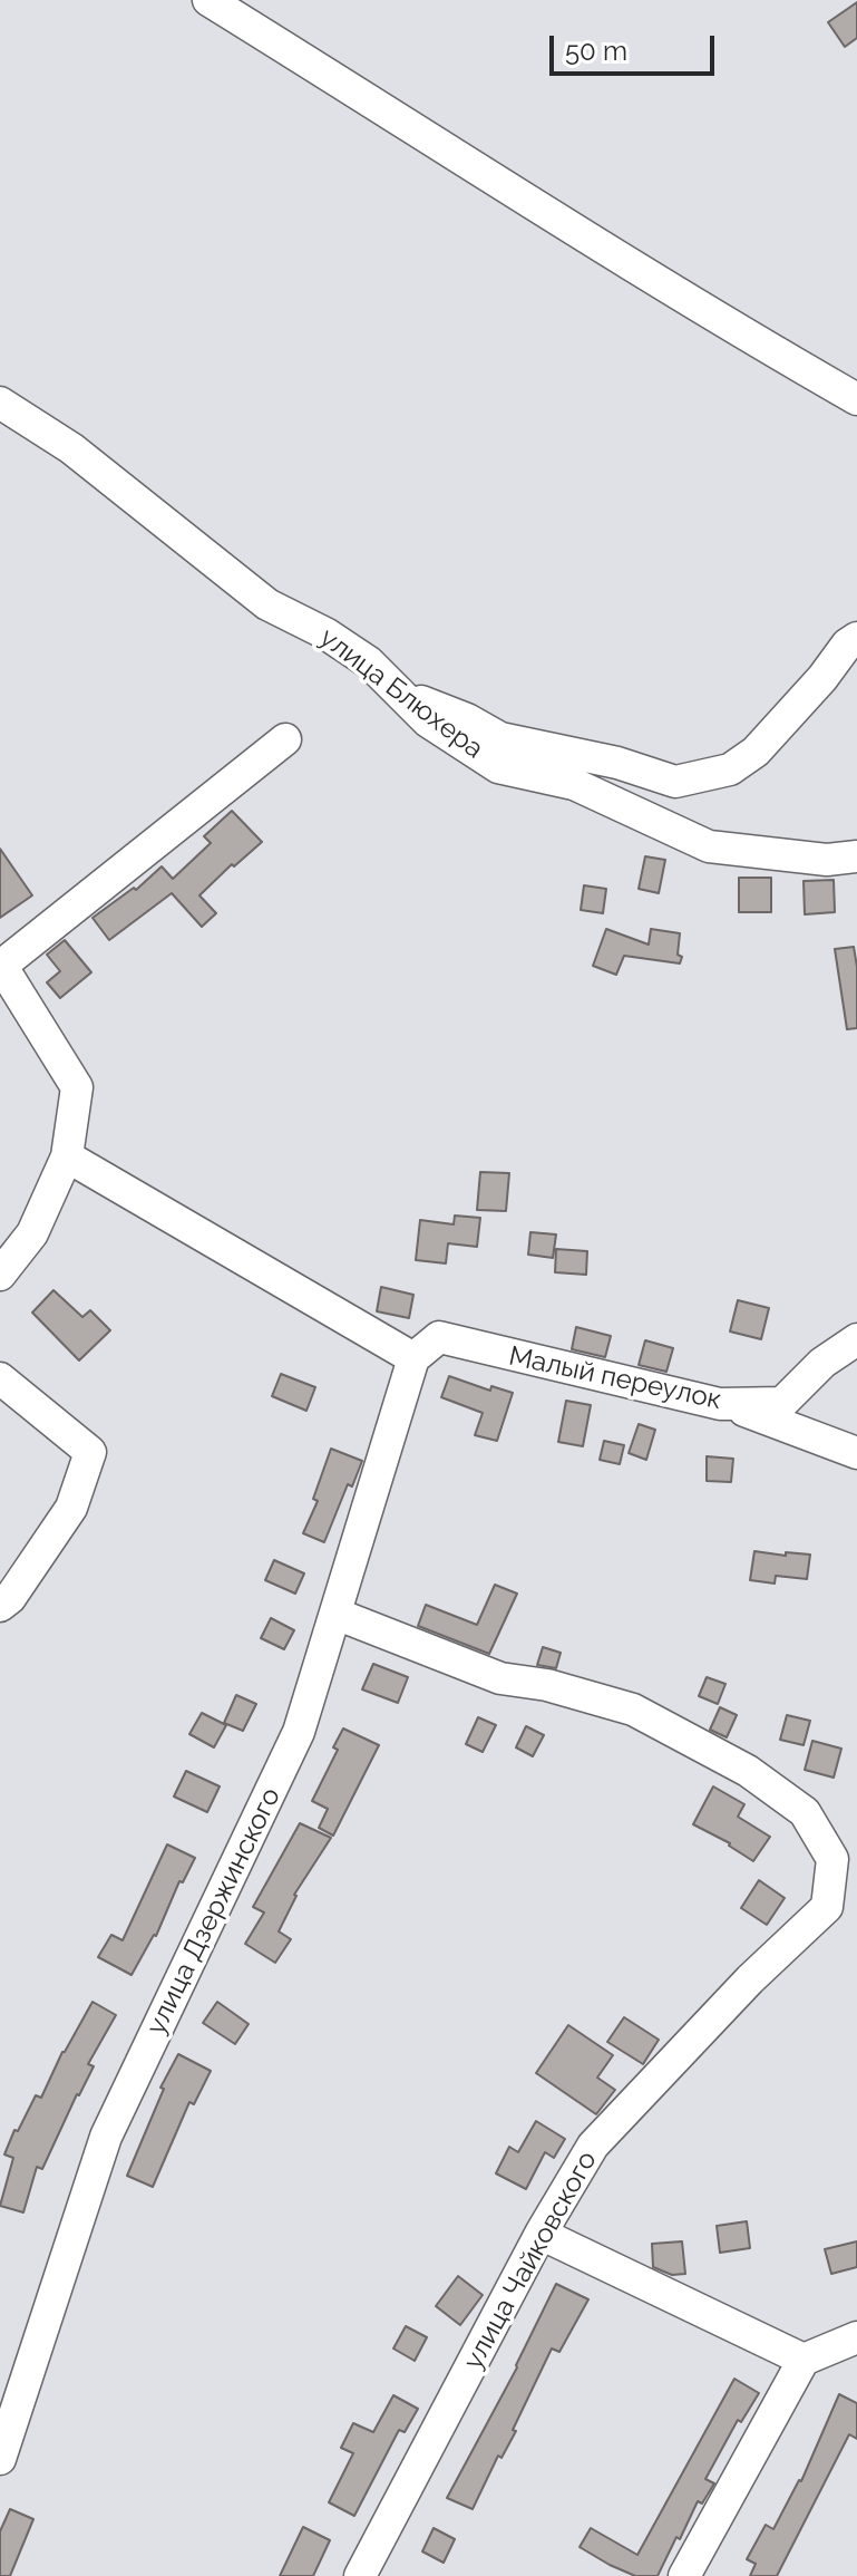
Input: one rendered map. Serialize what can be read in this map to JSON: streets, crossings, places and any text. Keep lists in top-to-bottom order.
{
  "streets": {
    "street": [
      "улица Блюхера",
      "Малый переулок",
      "улица Дзержинского",
      "улица Чайковского"
    ]
  },
  "crossings": [
    ["Малый переулок", "улица Дзержинского"],
    ["улица Дзержинского", "улица Чайковского"]
  ],
  "scale_bar": "50 m"
}
